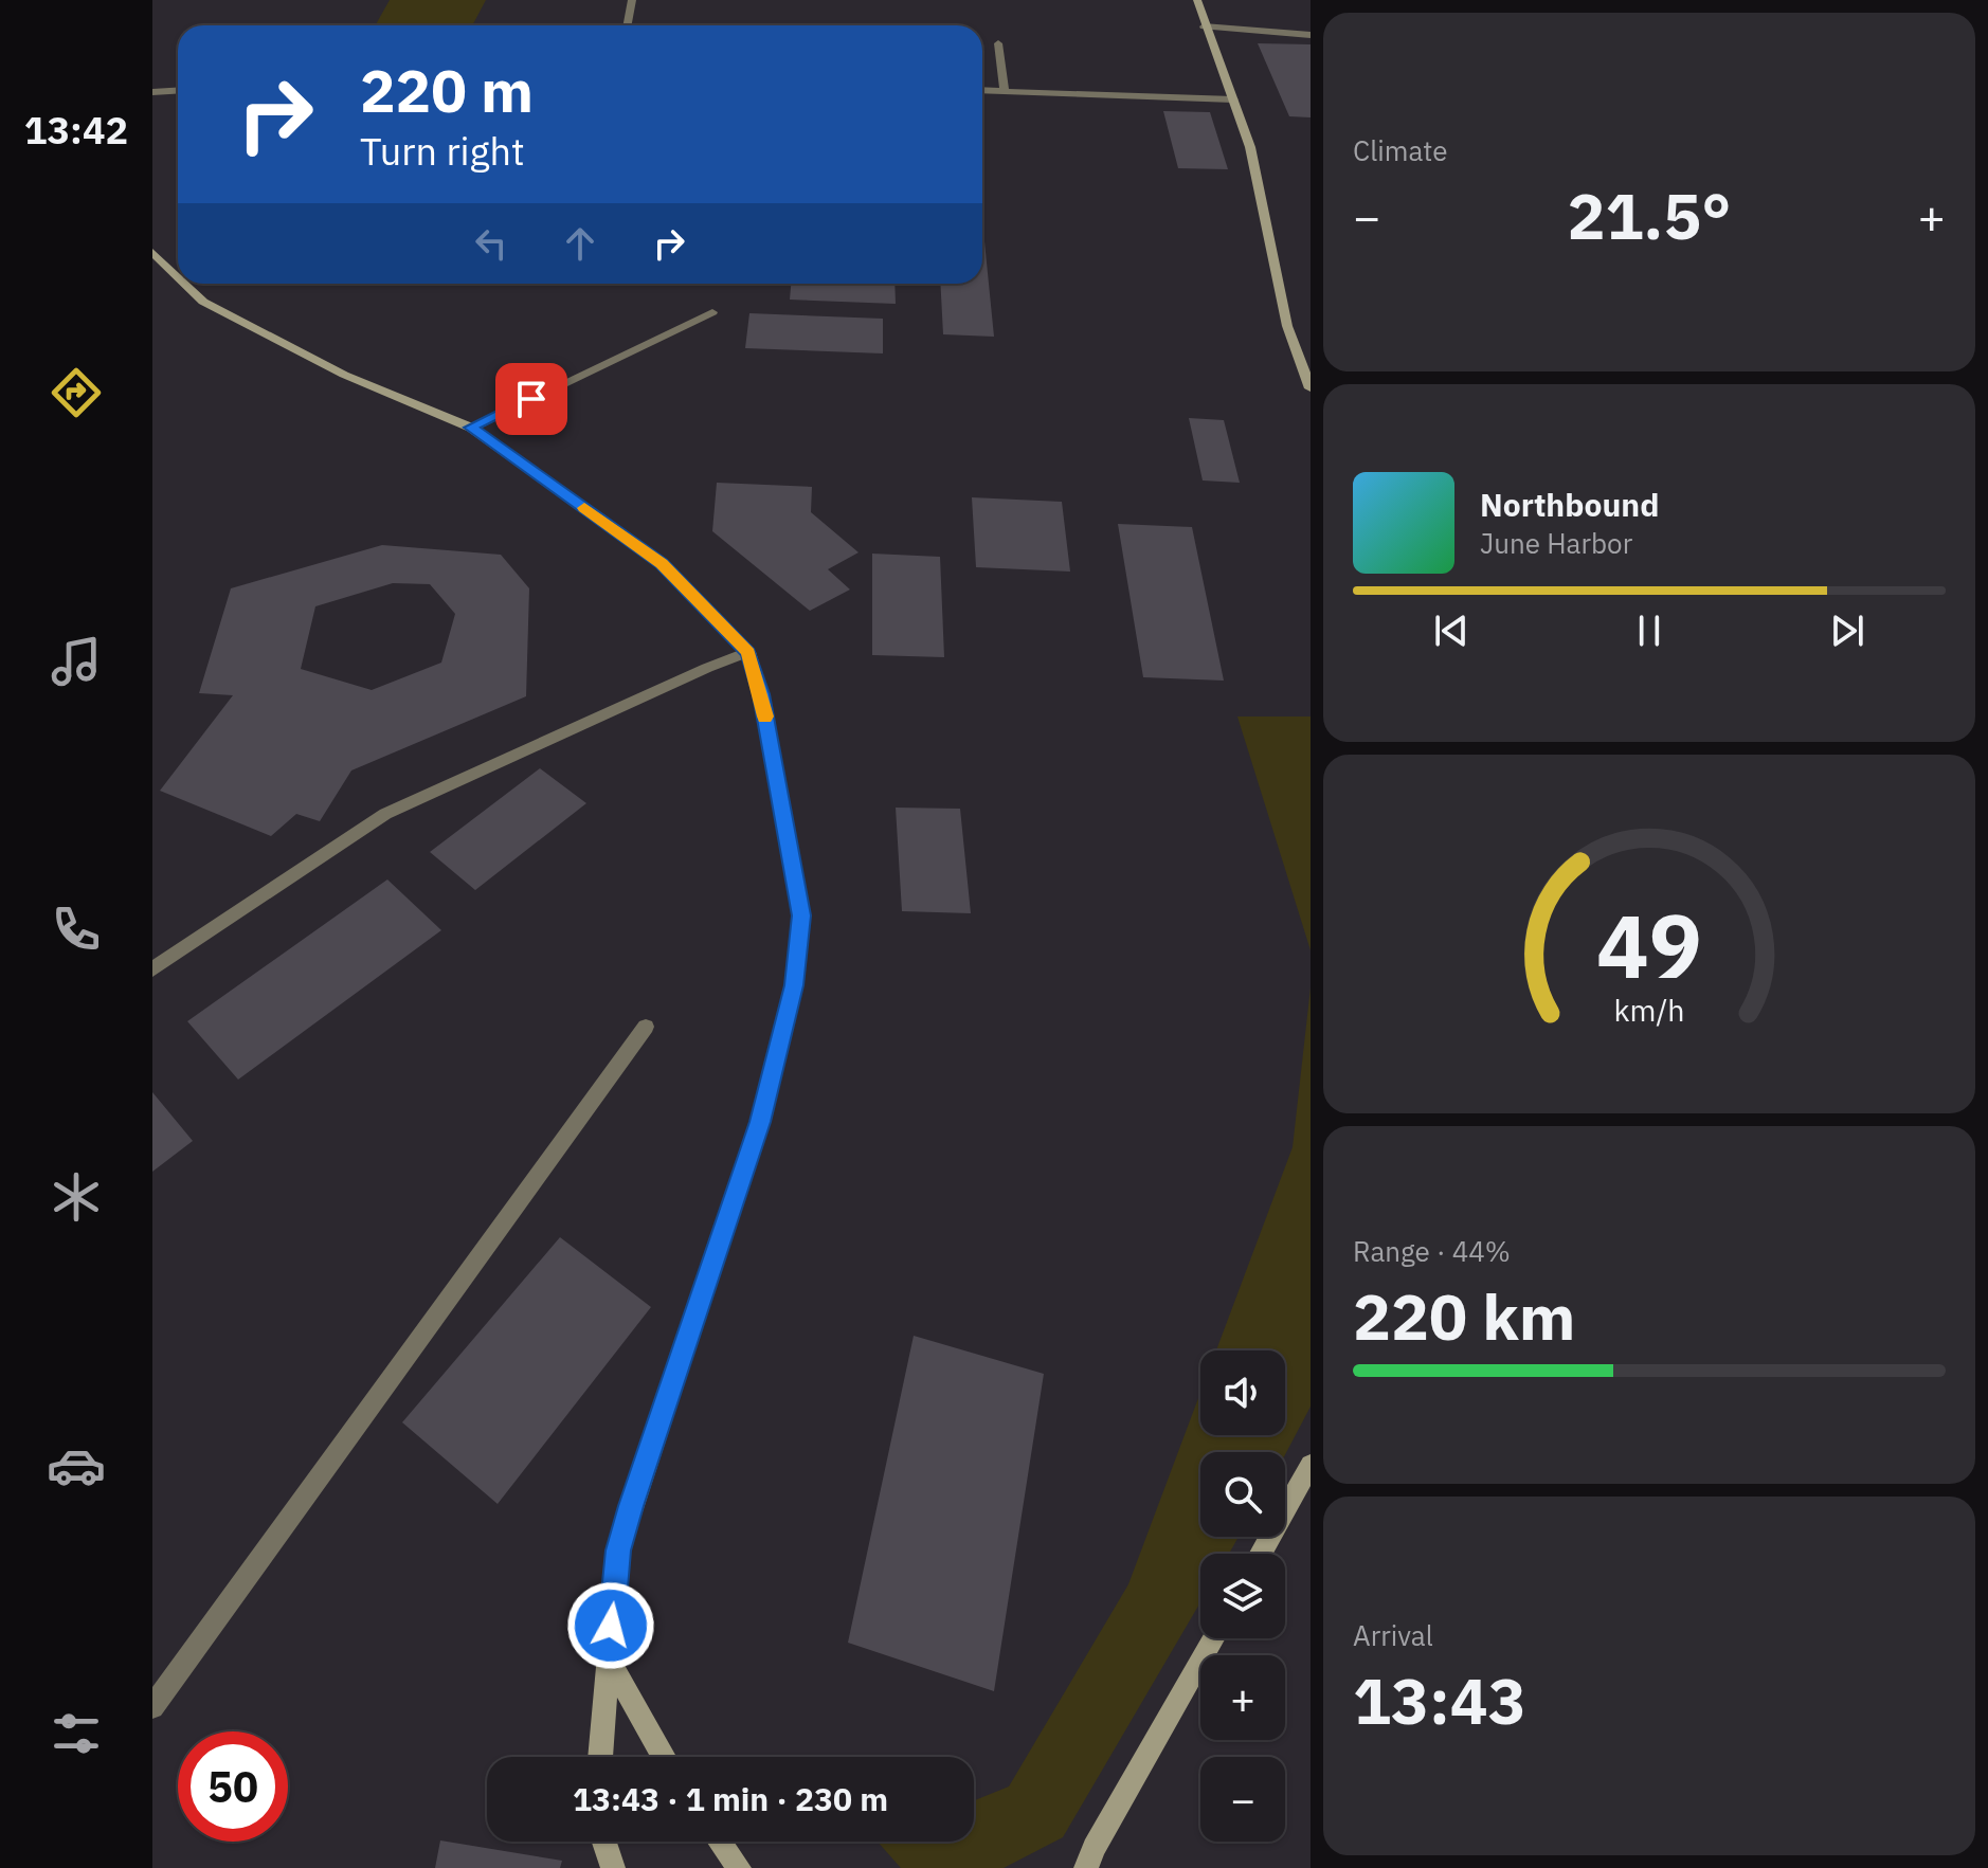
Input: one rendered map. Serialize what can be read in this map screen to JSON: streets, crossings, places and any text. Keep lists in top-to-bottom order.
{
  "page": {
    "tabs": "13:42",
    "tile": [
      "Climate",
      ["Range · 44%", "220 km"],
      ["Arrival", "13:43"]
    ],
    "turn": ["220 m", "Turn right"],
    "heat": ["−", "21.5°", "+"],
    "song": ["Northbound", "June Harbor"],
    "map_buttons": ["+", "−"],
    "limit": "50",
    "trip": "13:43 · 1 min · 230 m",
    "gauge": ["49", "km/h"]
  }
}
